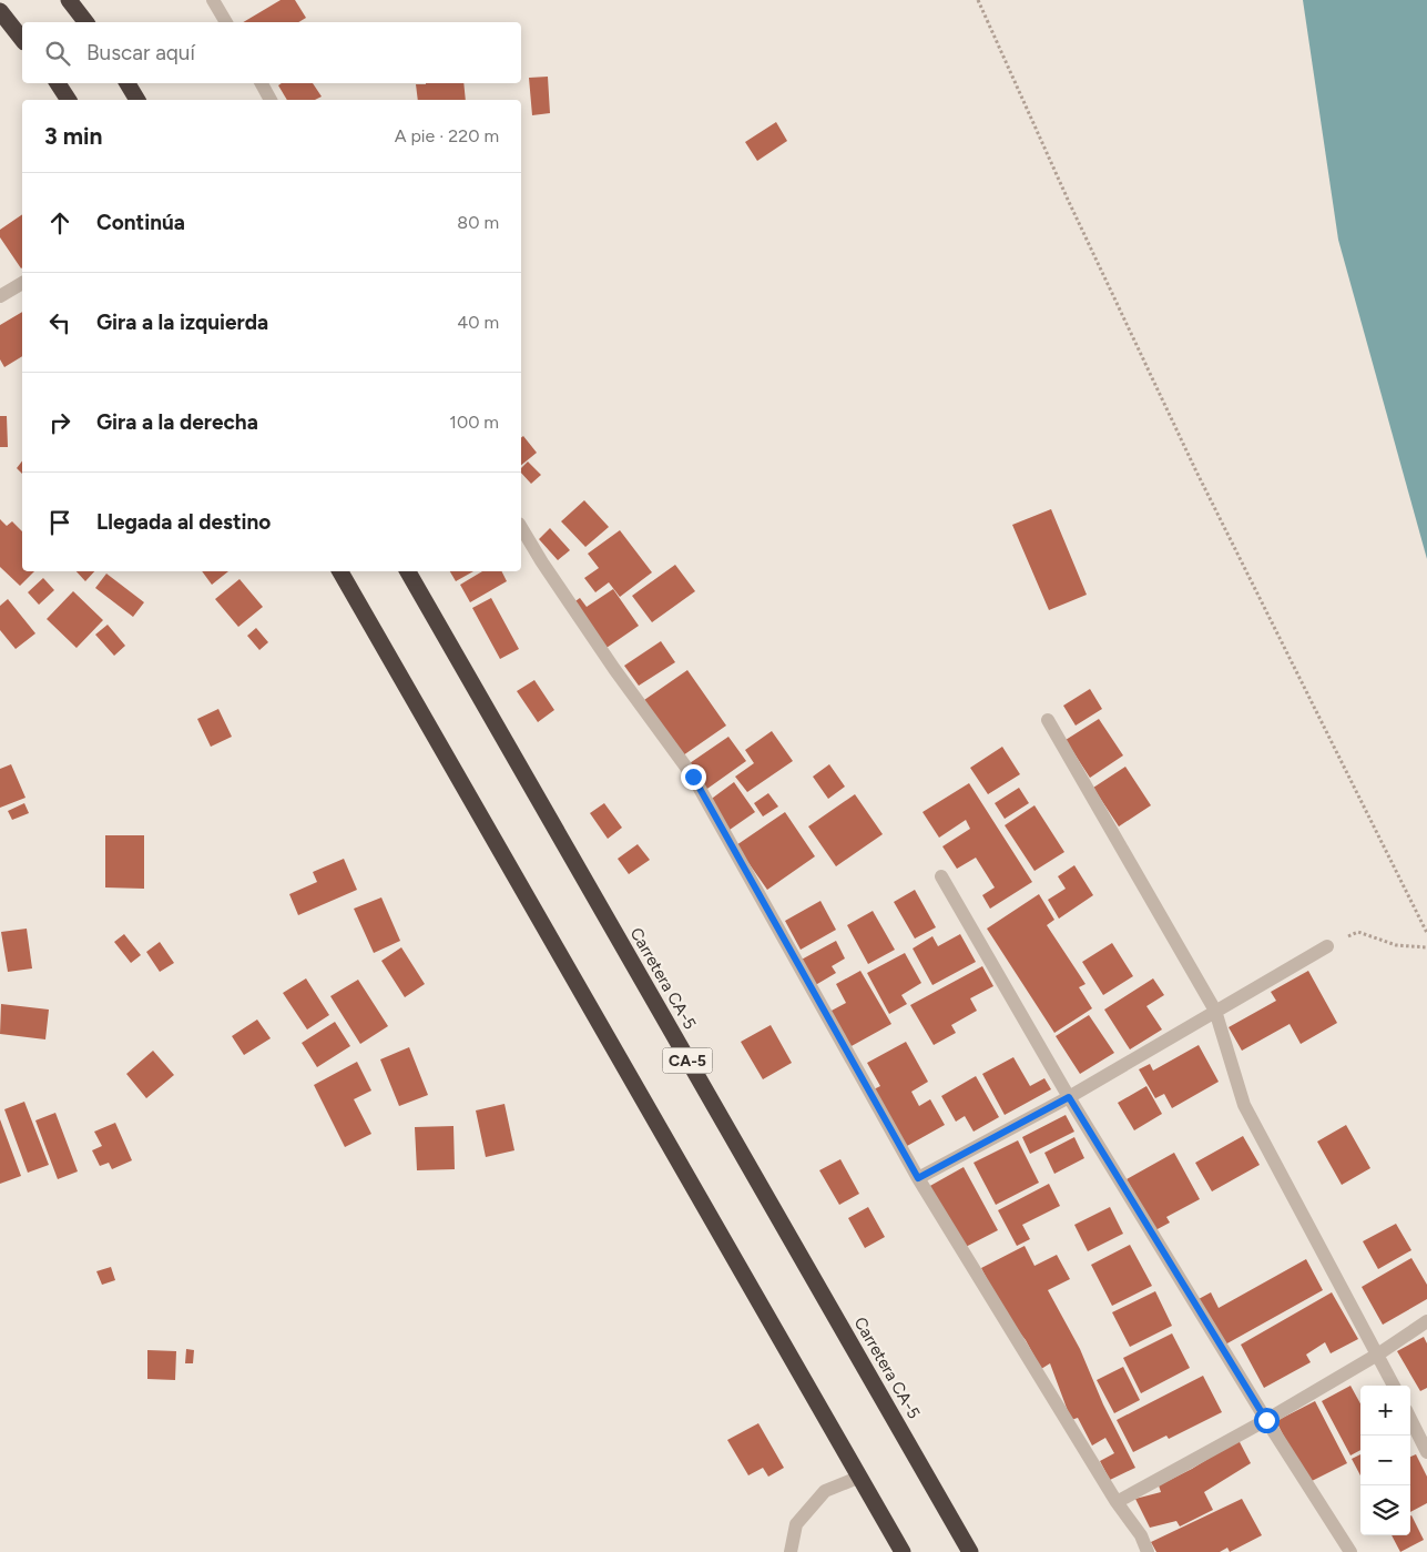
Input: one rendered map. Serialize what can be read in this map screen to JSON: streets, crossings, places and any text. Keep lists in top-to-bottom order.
{
  "streets": {
    "highway": ["Carretera CA-5", "CA-5"]
  },
  "page": {
    "search": "Buscar aquí",
    "heading": ["3 min", "A pie · 220 m"],
    "list": [
      ["Continúa", "80 m"],
      ["Gira a la izquierda", "40 m"],
      ["Gira a la derecha", "100 m"],
      "Llegada al destino"
    ],
    "map_buttons": ["+", "−"]
  }
}
